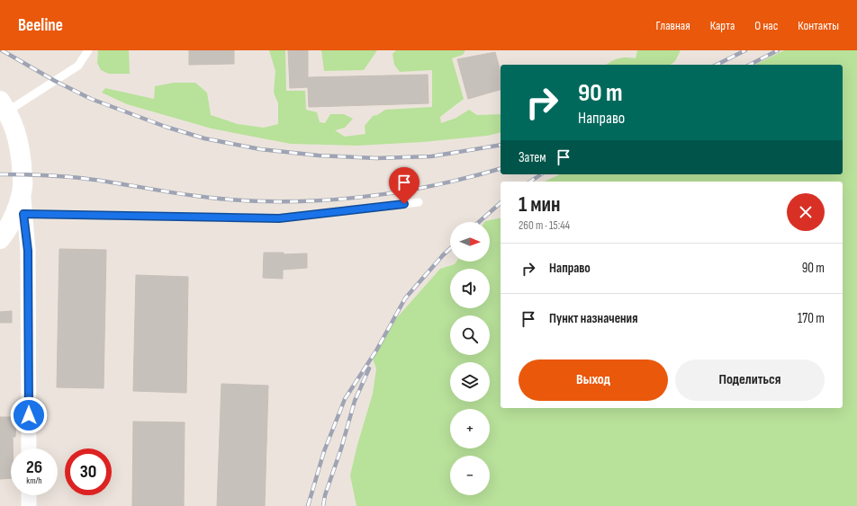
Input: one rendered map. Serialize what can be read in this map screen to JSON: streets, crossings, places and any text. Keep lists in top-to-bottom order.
{
  "north": "right",
  "page": {
    "header": "Beeline",
    "nav": [
      "Главная",
      "Карта",
      "О нас",
      "Контакты"
    ],
    "turn": ["90 m", "Направо"],
    "then": "Затем",
    "heading": ["1 мин", "260 m · 15:44"],
    "map_buttons": ["+", "−"],
    "list": [
      {
        "name": "Направо",
        "value": "90 m"
      },
      {
        "name": "Пункт назначения",
        "value": "170 m"
      }
    ],
    "buttons": ["Выход", "Поделиться"],
    "speed": "26 km/h",
    "limit": "30"
  }
}
